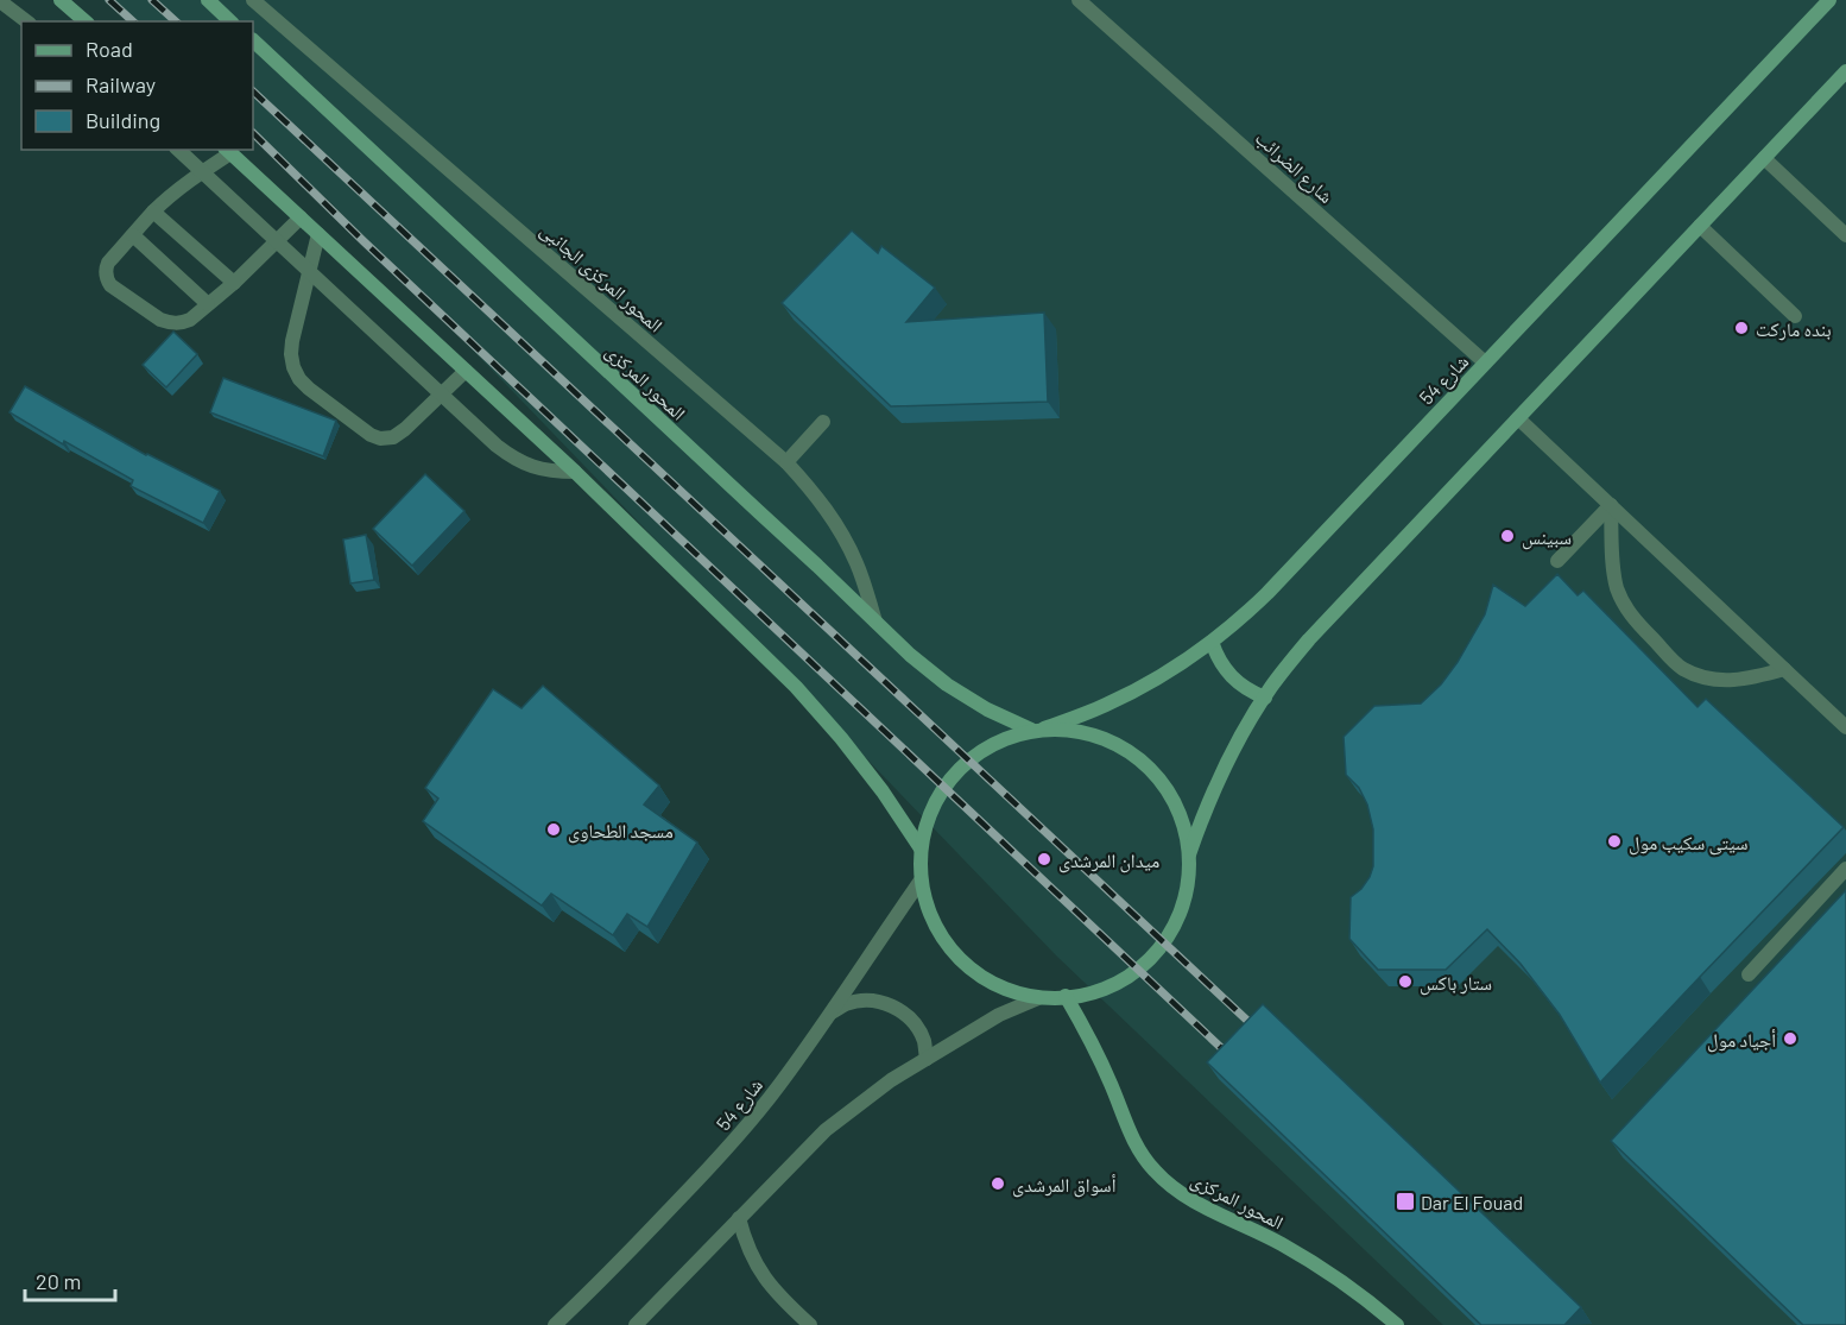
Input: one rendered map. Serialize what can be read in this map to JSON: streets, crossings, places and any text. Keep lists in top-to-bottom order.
{
  "streets": {
    "main road": ["شارع 54", "المحور المركزى"],
    "street": ["شارع الضرائب", "المحور المركزى الجانبى"]
  },
  "crossings": [
    ["شارع الضرائب", "شارع 54"],
    ["المحور المركزى الجانبى", "المحور المركزى"],
    ["شارع 54", "المحور المركزى"]
  ],
  "places": {
    "other": [
      "بنده ماركت",
      "سبينس",
      "مسجد الطحاوى",
      "سيتى سكيب مول",
      "ميدان المرشدى",
      "ستار باكس",
      "أجياد مول",
      "أسواق المرشدى"
    ],
    "transit": ["Dar El Fouad"]
  },
  "legend": ["Road", "Railway", "Building"],
  "scale_bar": "20 m"
}
